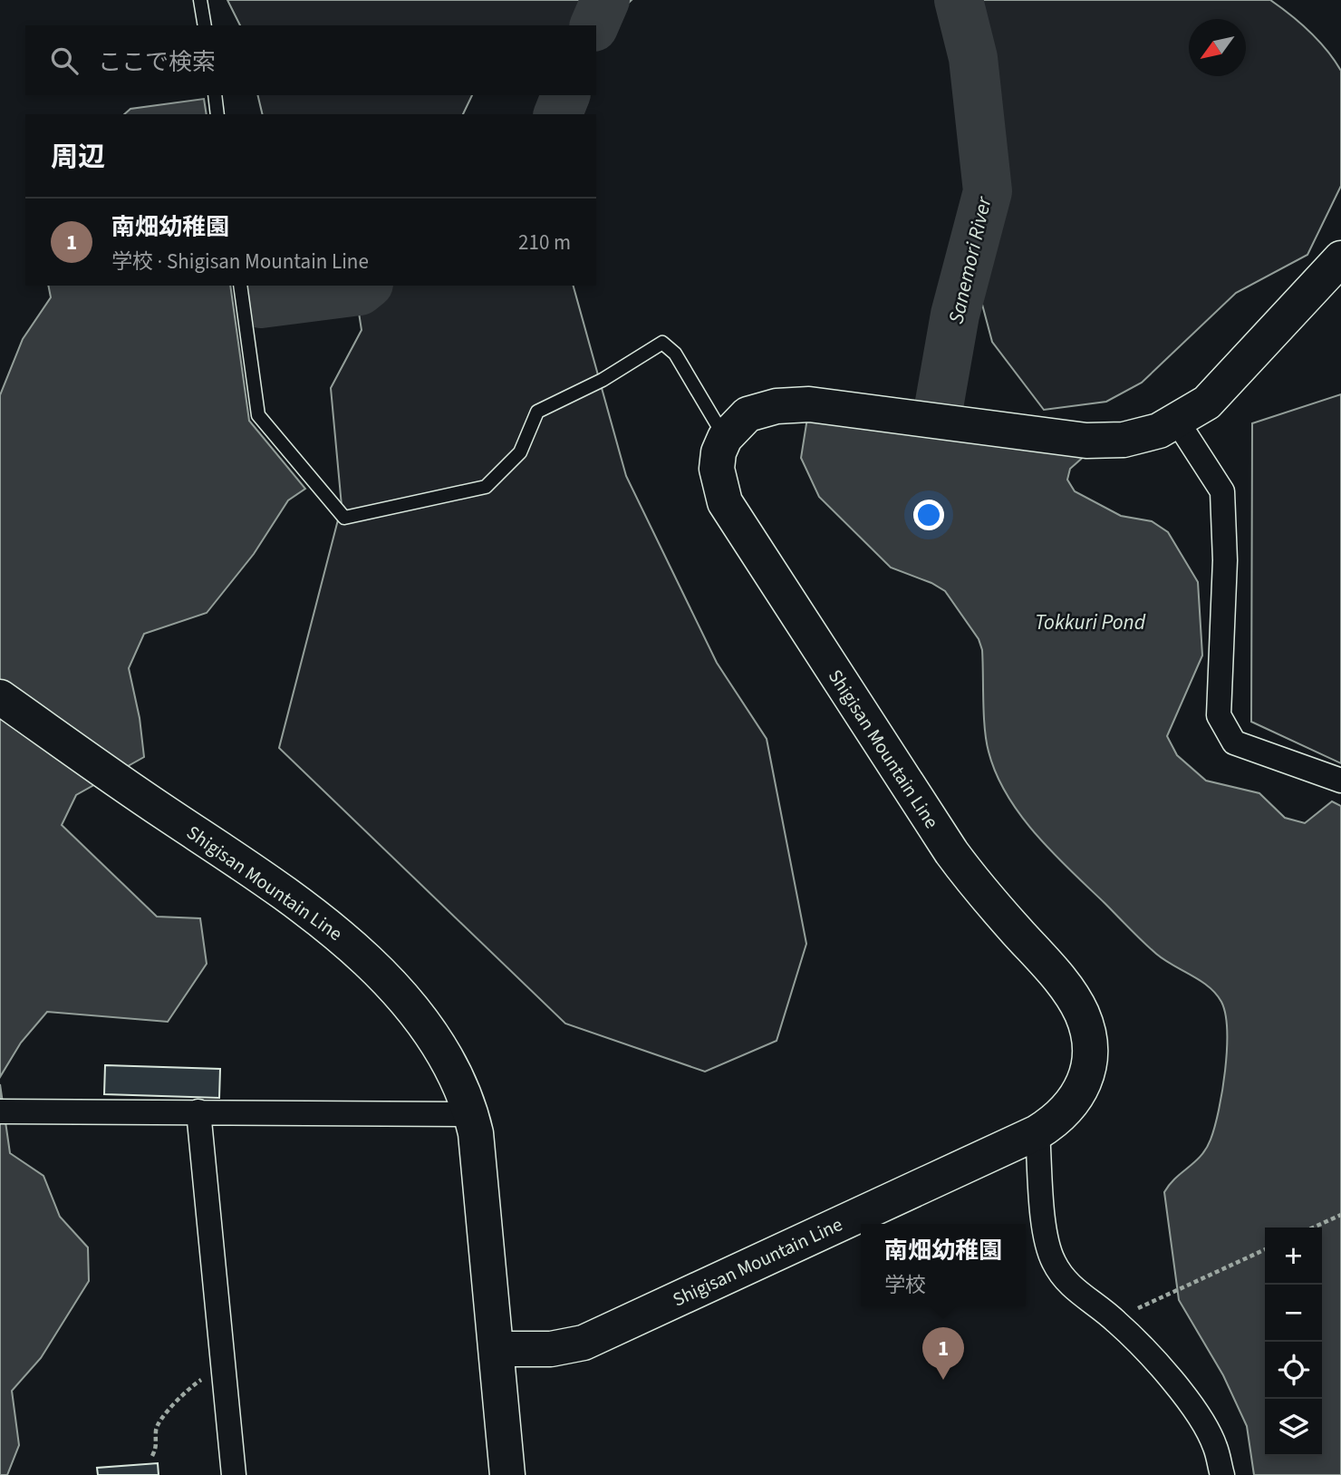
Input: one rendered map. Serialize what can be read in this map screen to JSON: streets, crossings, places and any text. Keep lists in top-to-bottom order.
{
  "streets": {
    "main road": ["Shigisan Mountain Line"]
  },
  "water": ["Sanemori River", "Tokkuri Pond"],
  "north": "bottom left",
  "page": {
    "search": "ここで検索",
    "heading": "周辺",
    "list": [
      {
        "mark": "1",
        "name": "南畑幼稚園",
        "note": "学校 · Shigisan Mountain Line",
        "value": "210 m"
      }
    ],
    "popup": ["南畑幼稚園", "学校"],
    "map_buttons": ["+", "−"],
    "pins": "1"
  }
}
